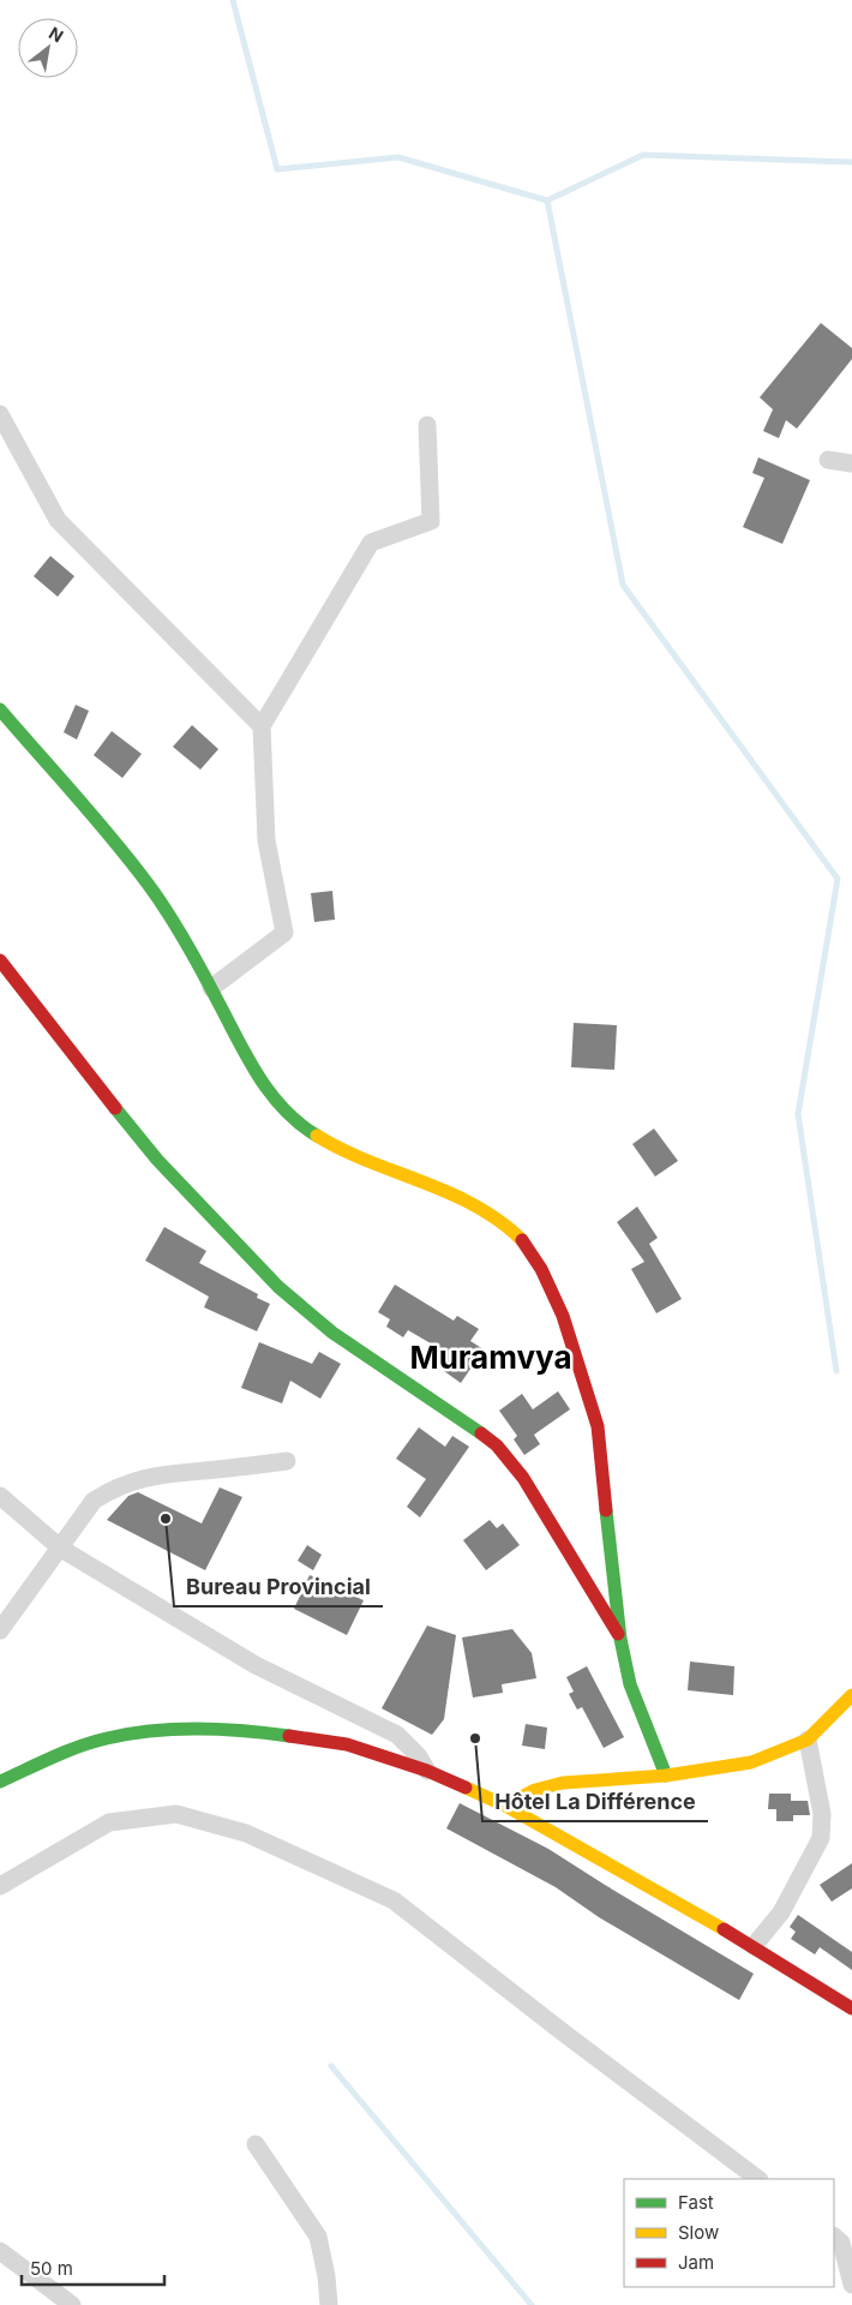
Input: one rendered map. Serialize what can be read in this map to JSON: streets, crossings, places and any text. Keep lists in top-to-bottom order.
{
  "districts": ["Muramvya"],
  "places": ["Bureau Provincial", "Hôtel La Différence"],
  "legend": ["Fast", "Slow", "Jam"],
  "scale_bar": "50 m",
  "north": "top right"
}
